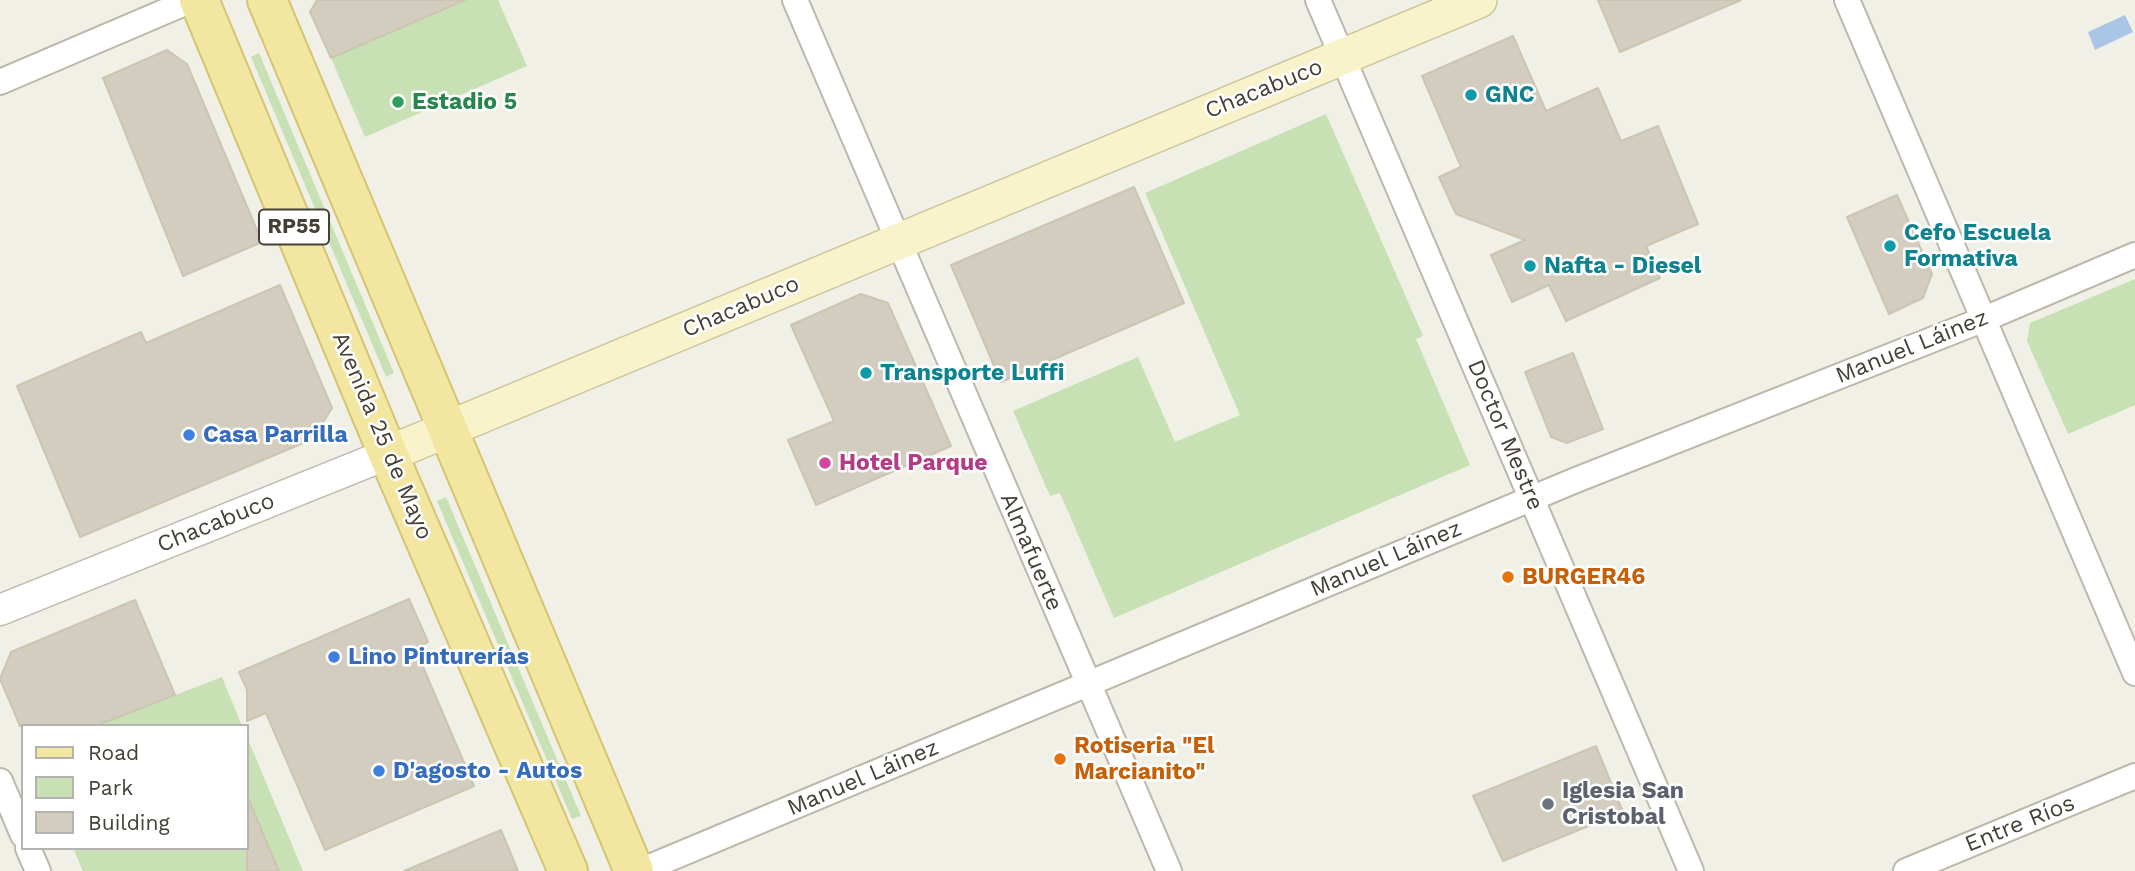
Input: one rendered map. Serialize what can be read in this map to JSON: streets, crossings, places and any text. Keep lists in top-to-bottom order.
{
  "streets": {
    "main road": ["Chacabuco", "RP55", "Avenida 25 de Mayo"],
    "street": [
      "Manuel Láinez",
      "Doctor Mestre",
      "Almafuerte",
      "Entre Ríos"
    ]
  },
  "crossings": [
    ["Chacabuco", "RP55"],
    ["Chacabuco", "Doctor Mestre"],
    ["Chacabuco", "Avenida 25 de Mayo"],
    ["Chacabuco", "Almafuerte"],
    ["Manuel Láinez", "Doctor Mestre"],
    ["Manuel Láinez", "Almafuerte"]
  ],
  "places": [
    "GNC",
    "Estadio 5",
    "Cefo Escuela Formativa",
    "Nafta - Diesel",
    "Transporte Luffi",
    "Casa Parrilla",
    "Hotel Parque",
    "BURGER46",
    "Lino Pinturerías",
    "Rotiseria \"El Marcianito\"",
    "D'agosto - Autos",
    "Iglesia San Cristobal"
  ],
  "legend": ["Road", "Park", "Building"]
}
